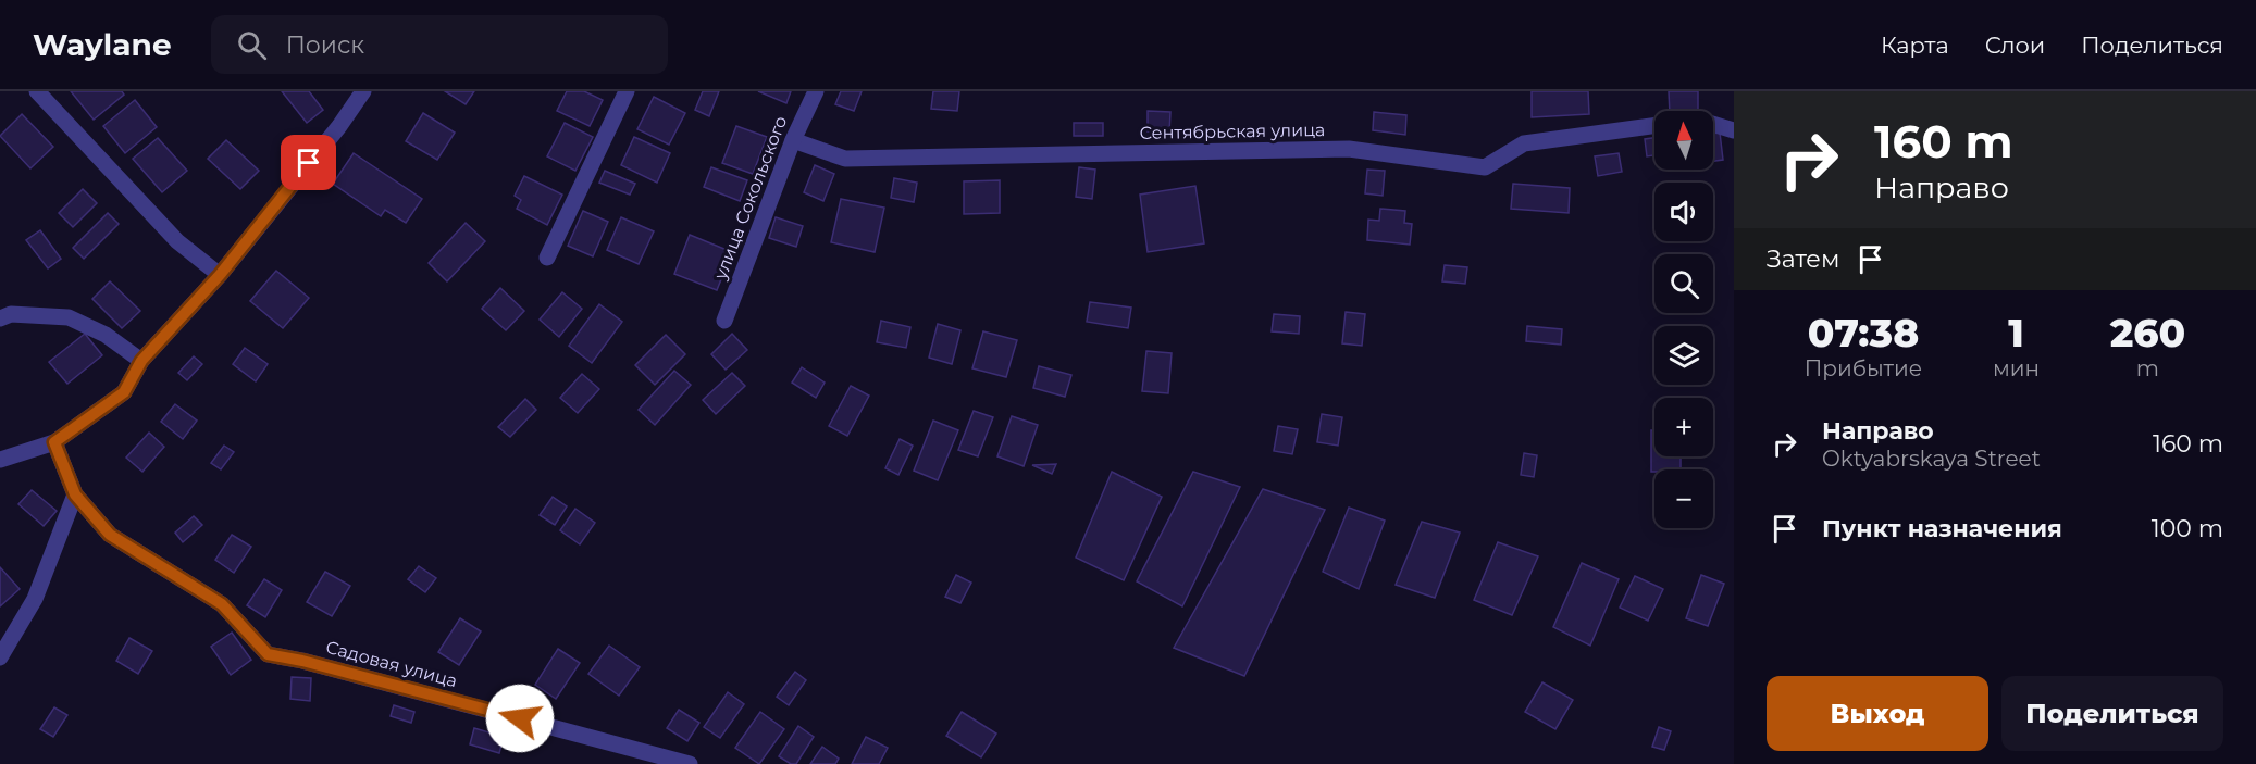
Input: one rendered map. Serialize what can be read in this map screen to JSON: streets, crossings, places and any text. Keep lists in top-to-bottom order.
{
  "streets": {
    "street": ["Сентябрьская улица", "улица Сокольского", "Садовая улица"]
  },
  "crossings": [
    ["Сентябрьская улица", "улица Сокольского"]
  ],
  "north": "top",
  "page": {
    "header": "Waylane",
    "search": "Поиск",
    "nav": ["Карта", "Слои", "Поделиться"],
    "turn": ["160 m", "Направо"],
    "map_buttons": ["+", "−"],
    "then": "Затем",
    "eta": [
      "07:38",
      "Прибытие",
      "1",
      "мин",
      "260",
      "m"
    ],
    "list": [
      {
        "name": "Направо",
        "note": "Oktyabrskaya Street",
        "value": "160 m"
      },
      {
        "name": "Пункт назначения",
        "value": "100 m"
      }
    ],
    "buttons": ["Выход", "Поделиться"]
  }
}
